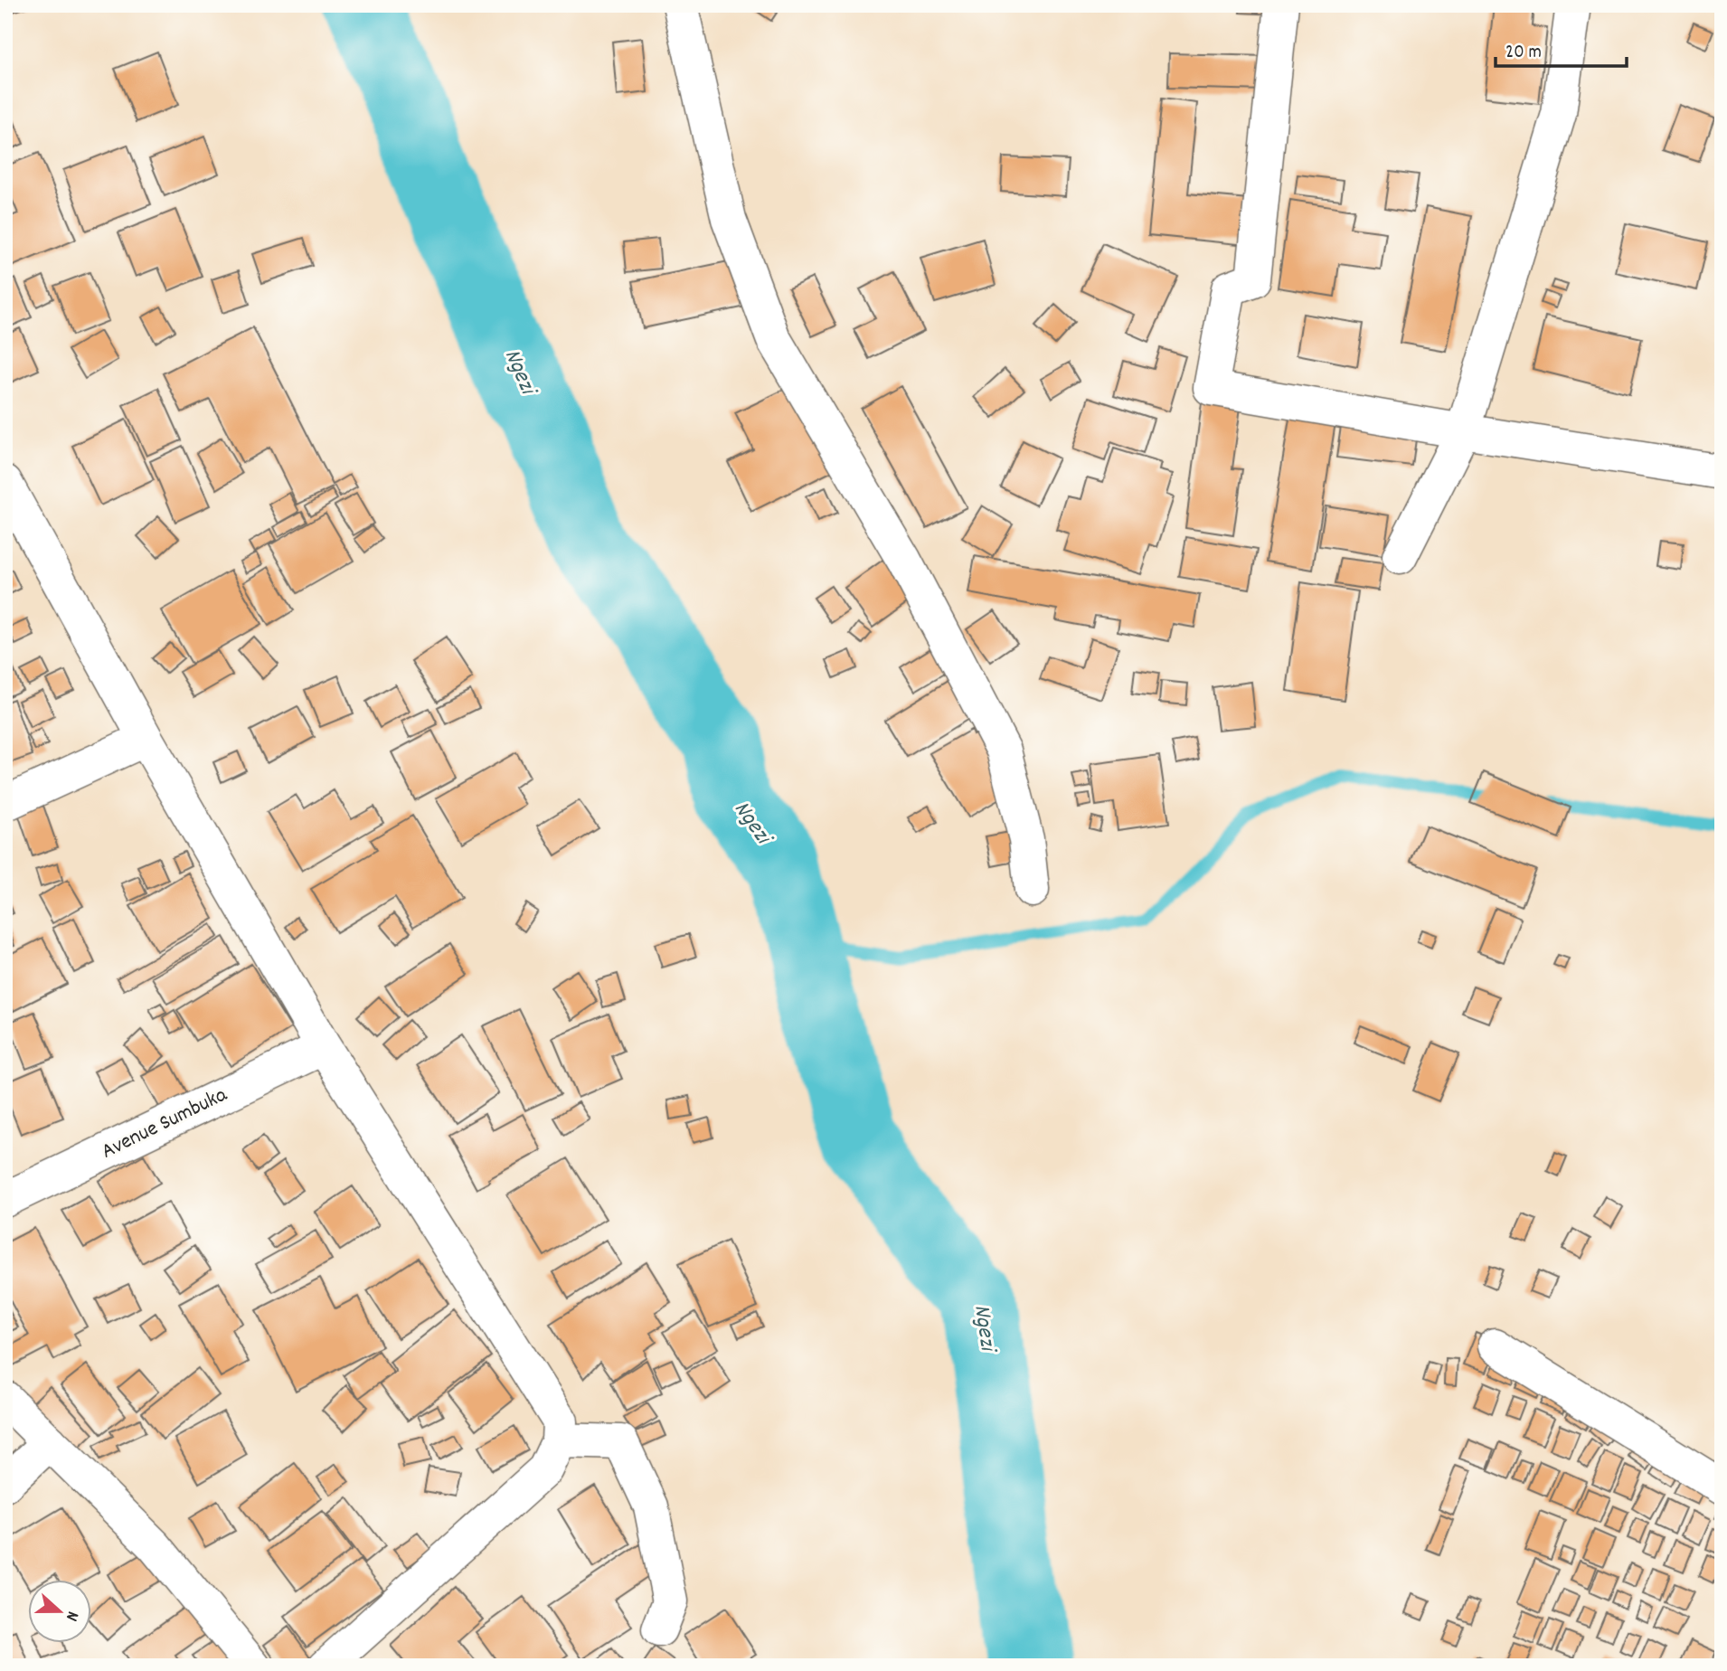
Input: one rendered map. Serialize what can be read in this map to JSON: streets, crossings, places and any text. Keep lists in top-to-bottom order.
{
  "streets": {
    "street": ["Avenue Sumbuka"]
  },
  "water": ["Ngezi"],
  "scale_bar": "20 m",
  "north": "right"
}
